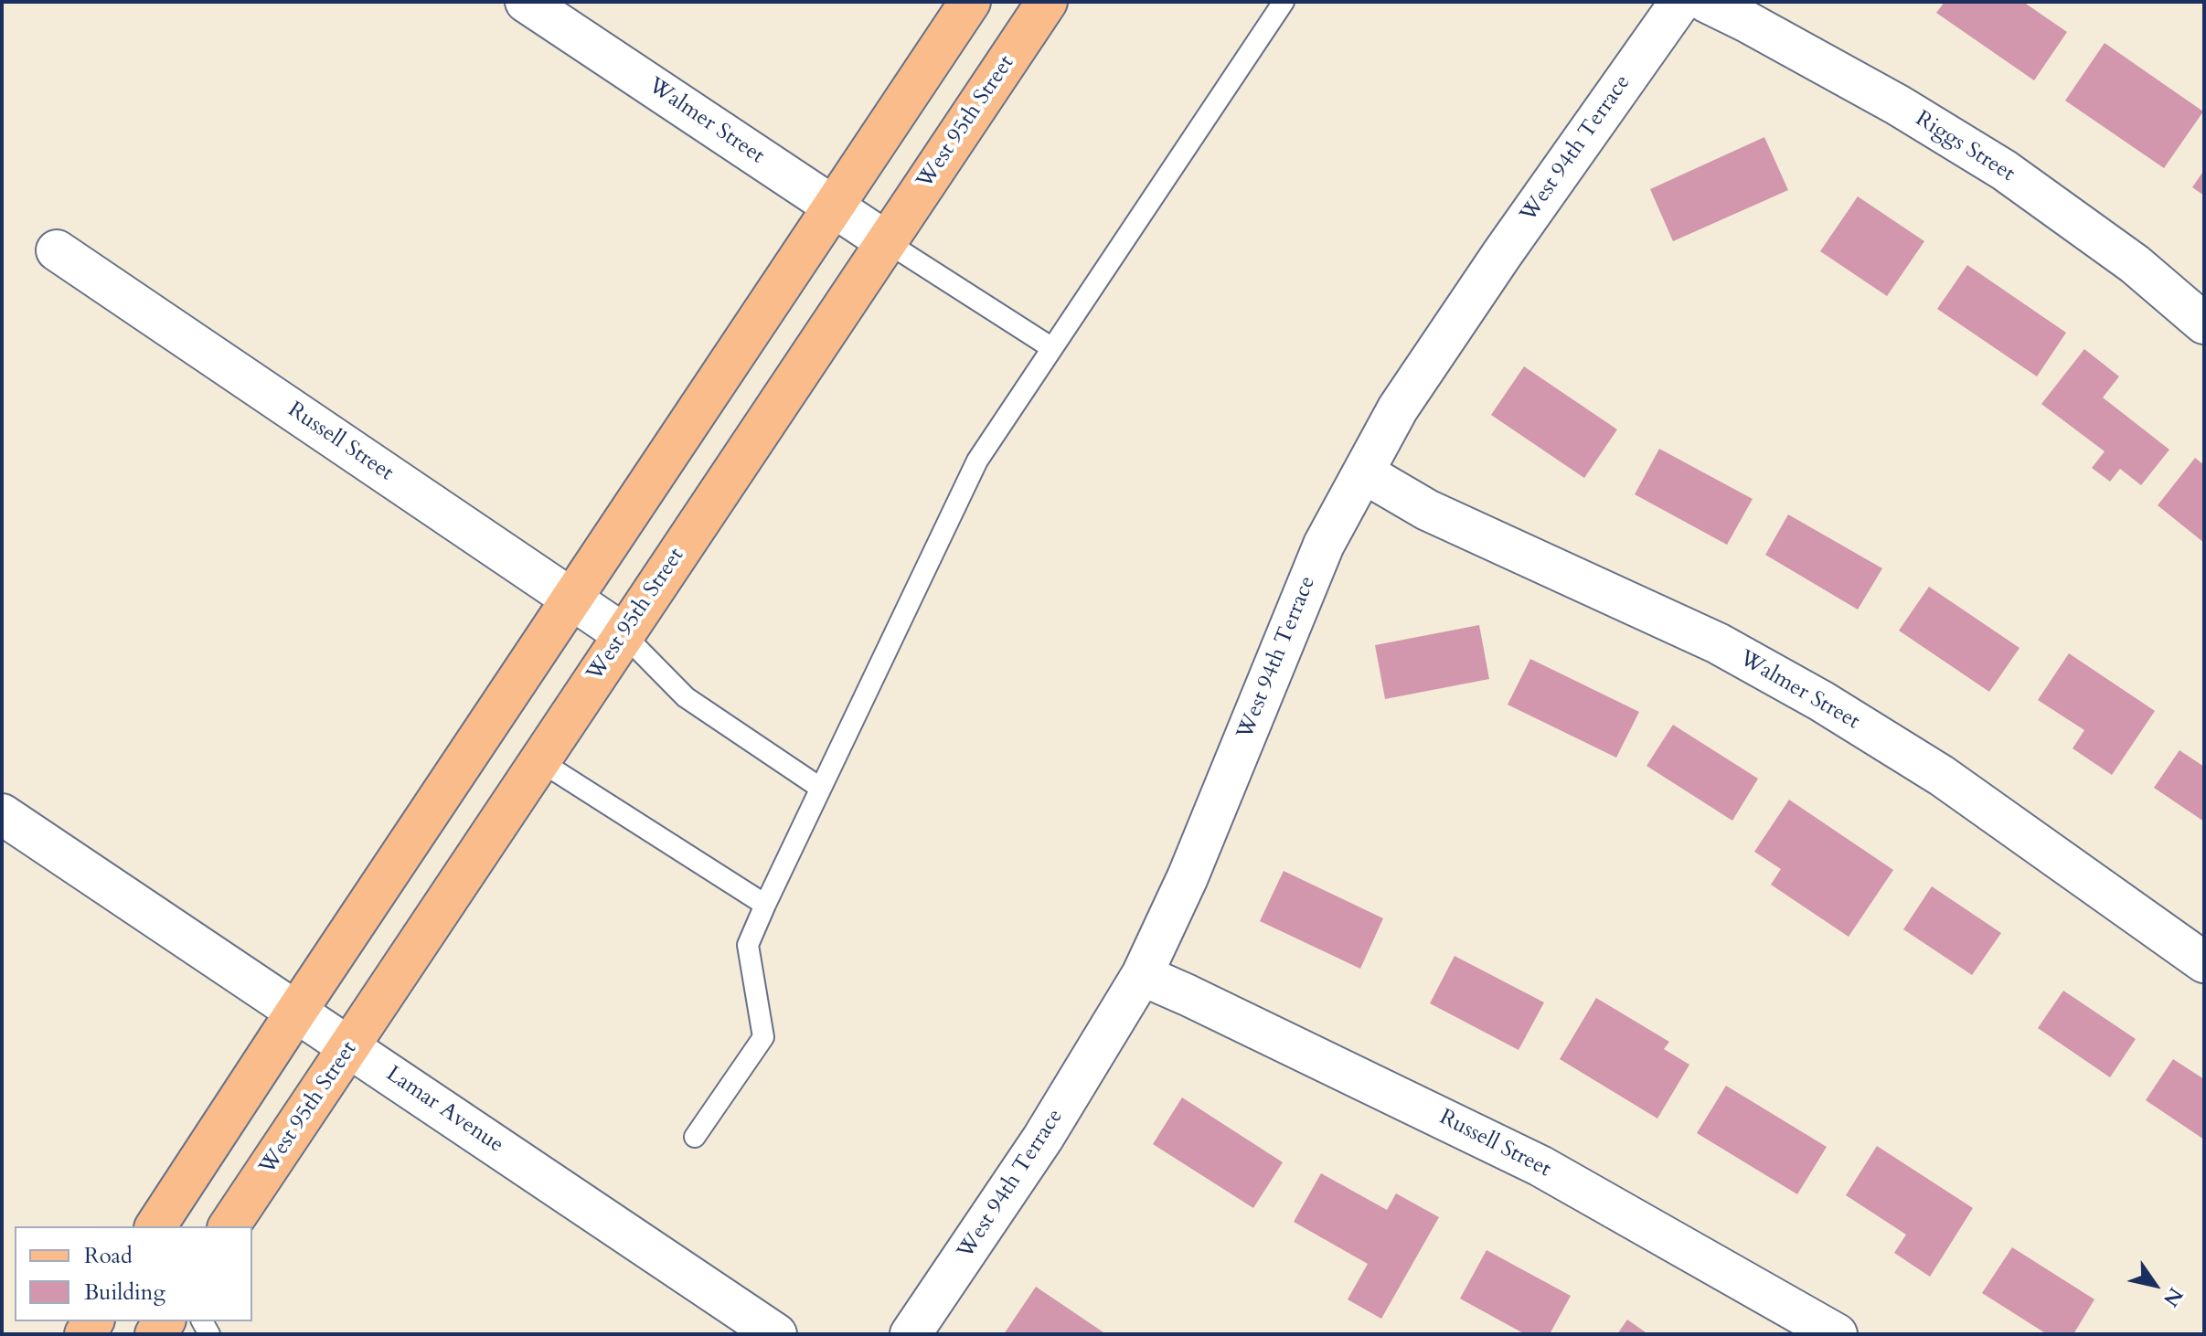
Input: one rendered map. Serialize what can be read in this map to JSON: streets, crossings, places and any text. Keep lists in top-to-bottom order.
{
  "streets": {
    "main road": ["West 95th Street"],
    "street": [
      "Walmer Street",
      "Riggs Street",
      "West 94th Terrace",
      "Russell Street",
      "Lamar Avenue"
    ]
  },
  "crossings": [
    ["Walmer Street", "West 95th Street"],
    ["Walmer Street", "West 94th Terrace"],
    ["West 95th Street", "Russell Street"],
    ["West 95th Street", "Lamar Avenue"],
    ["West 94th Terrace", "Russell Street"]
  ],
  "legend": ["Road", "Building"],
  "north": "bottom right"
}
